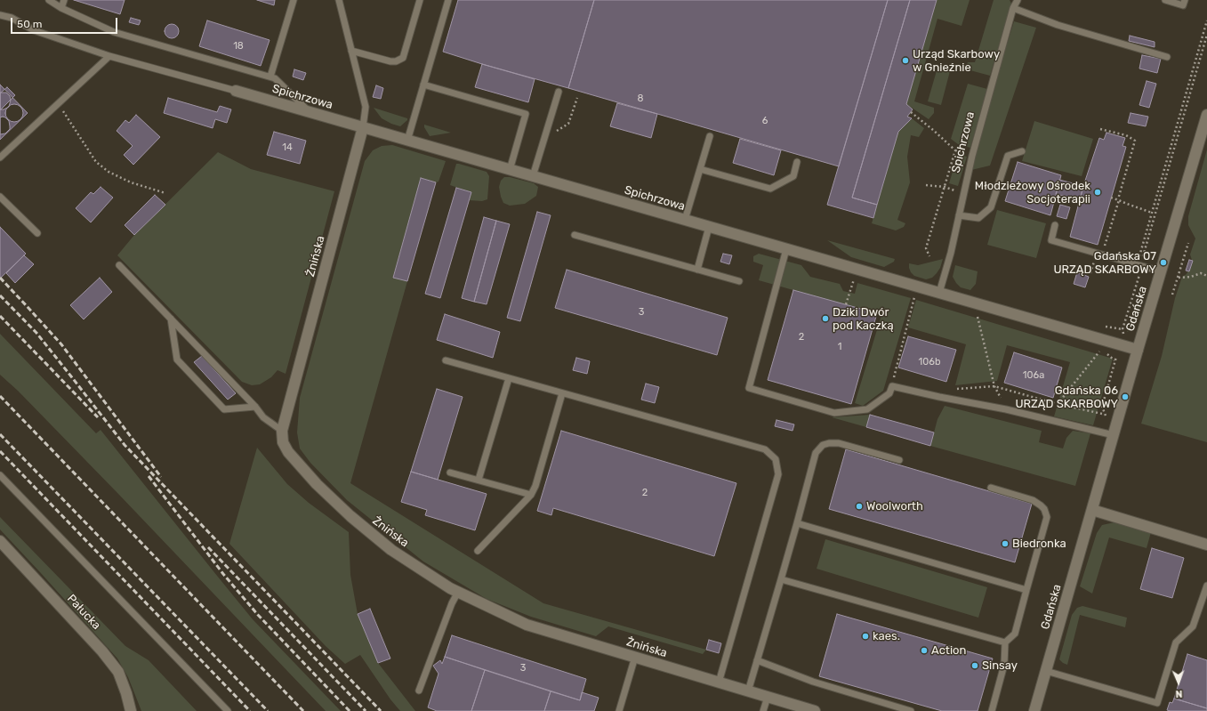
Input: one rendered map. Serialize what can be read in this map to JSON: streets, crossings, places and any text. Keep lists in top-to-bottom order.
{
  "streets": {
    "street": [
      "Spichrzowa",
      "Żnińska",
      "Gdańska",
      "Pałucka"
    ]
  },
  "crossings": [
    ["Spichrzowa", "Żnińska"],
    ["Spichrzowa", "Gdańska"]
  ],
  "places": [
    "Urząd Skarbowy w Gnieźnie",
    "Młodzieżowy Ośrodek Socjoterapii",
    "Gdańska 07 URZĄD SKARBOWY",
    "Dziki Dwór pod Kaczką",
    "Gdańska 06 URZĄD SKARBOWY",
    "Woolworth",
    "Biedronka",
    "kaes.",
    "Action",
    "Sinsay"
  ],
  "house_numbers": [
    "18",
    "8",
    "6",
    "14",
    "3",
    "2",
    "1",
    "106b",
    "106a",
    "2",
    "3"
  ],
  "scale_bar": "50 m",
  "north": "bottom"
}
